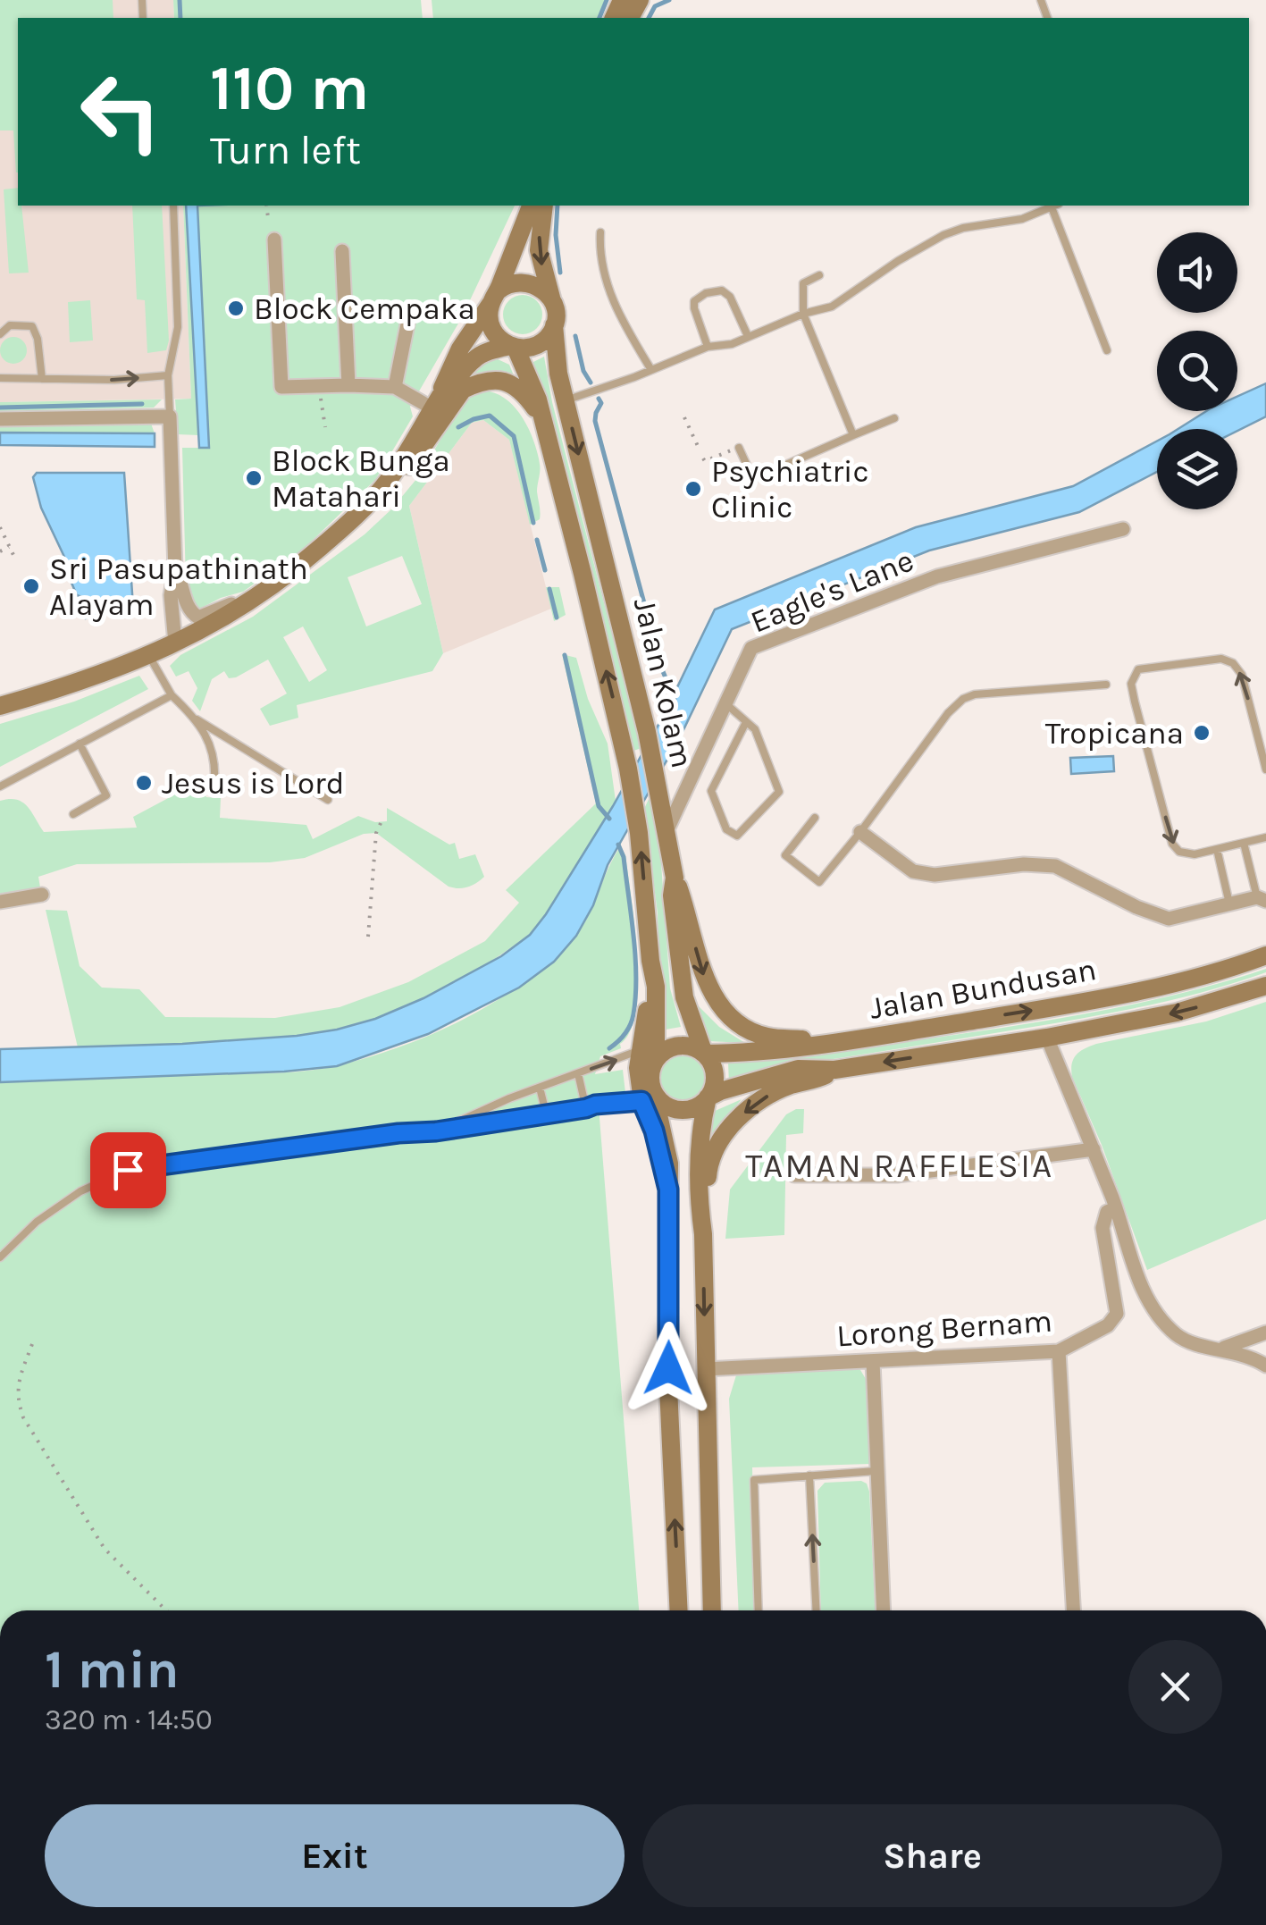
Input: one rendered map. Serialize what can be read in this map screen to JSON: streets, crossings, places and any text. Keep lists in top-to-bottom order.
{
  "streets": {
    "main road": ["Jalan Kolam", "Jalan Bundusan"],
    "street": ["Eagle's Lane", "Lorong Bernam"]
  },
  "crossings": [
    ["Eagle's Lane", "Jalan Kolam"],
    ["Jalan Kolam", "Jalan Bundusan"]
  ],
  "districts": ["TAMAN RAFFLESIA"],
  "places": [
    "Block Cempaka",
    "Block Bunga Matahari",
    "Psychiatric Clinic",
    "Sri Pasupathinath Alayam",
    "Tropicana",
    "Jesus is Lord"
  ],
  "page": {
    "turn": ["110 m", "Turn left"],
    "heading": ["1 min", "320 m · 14:50"],
    "buttons": ["Exit", "Share"]
  }
}
